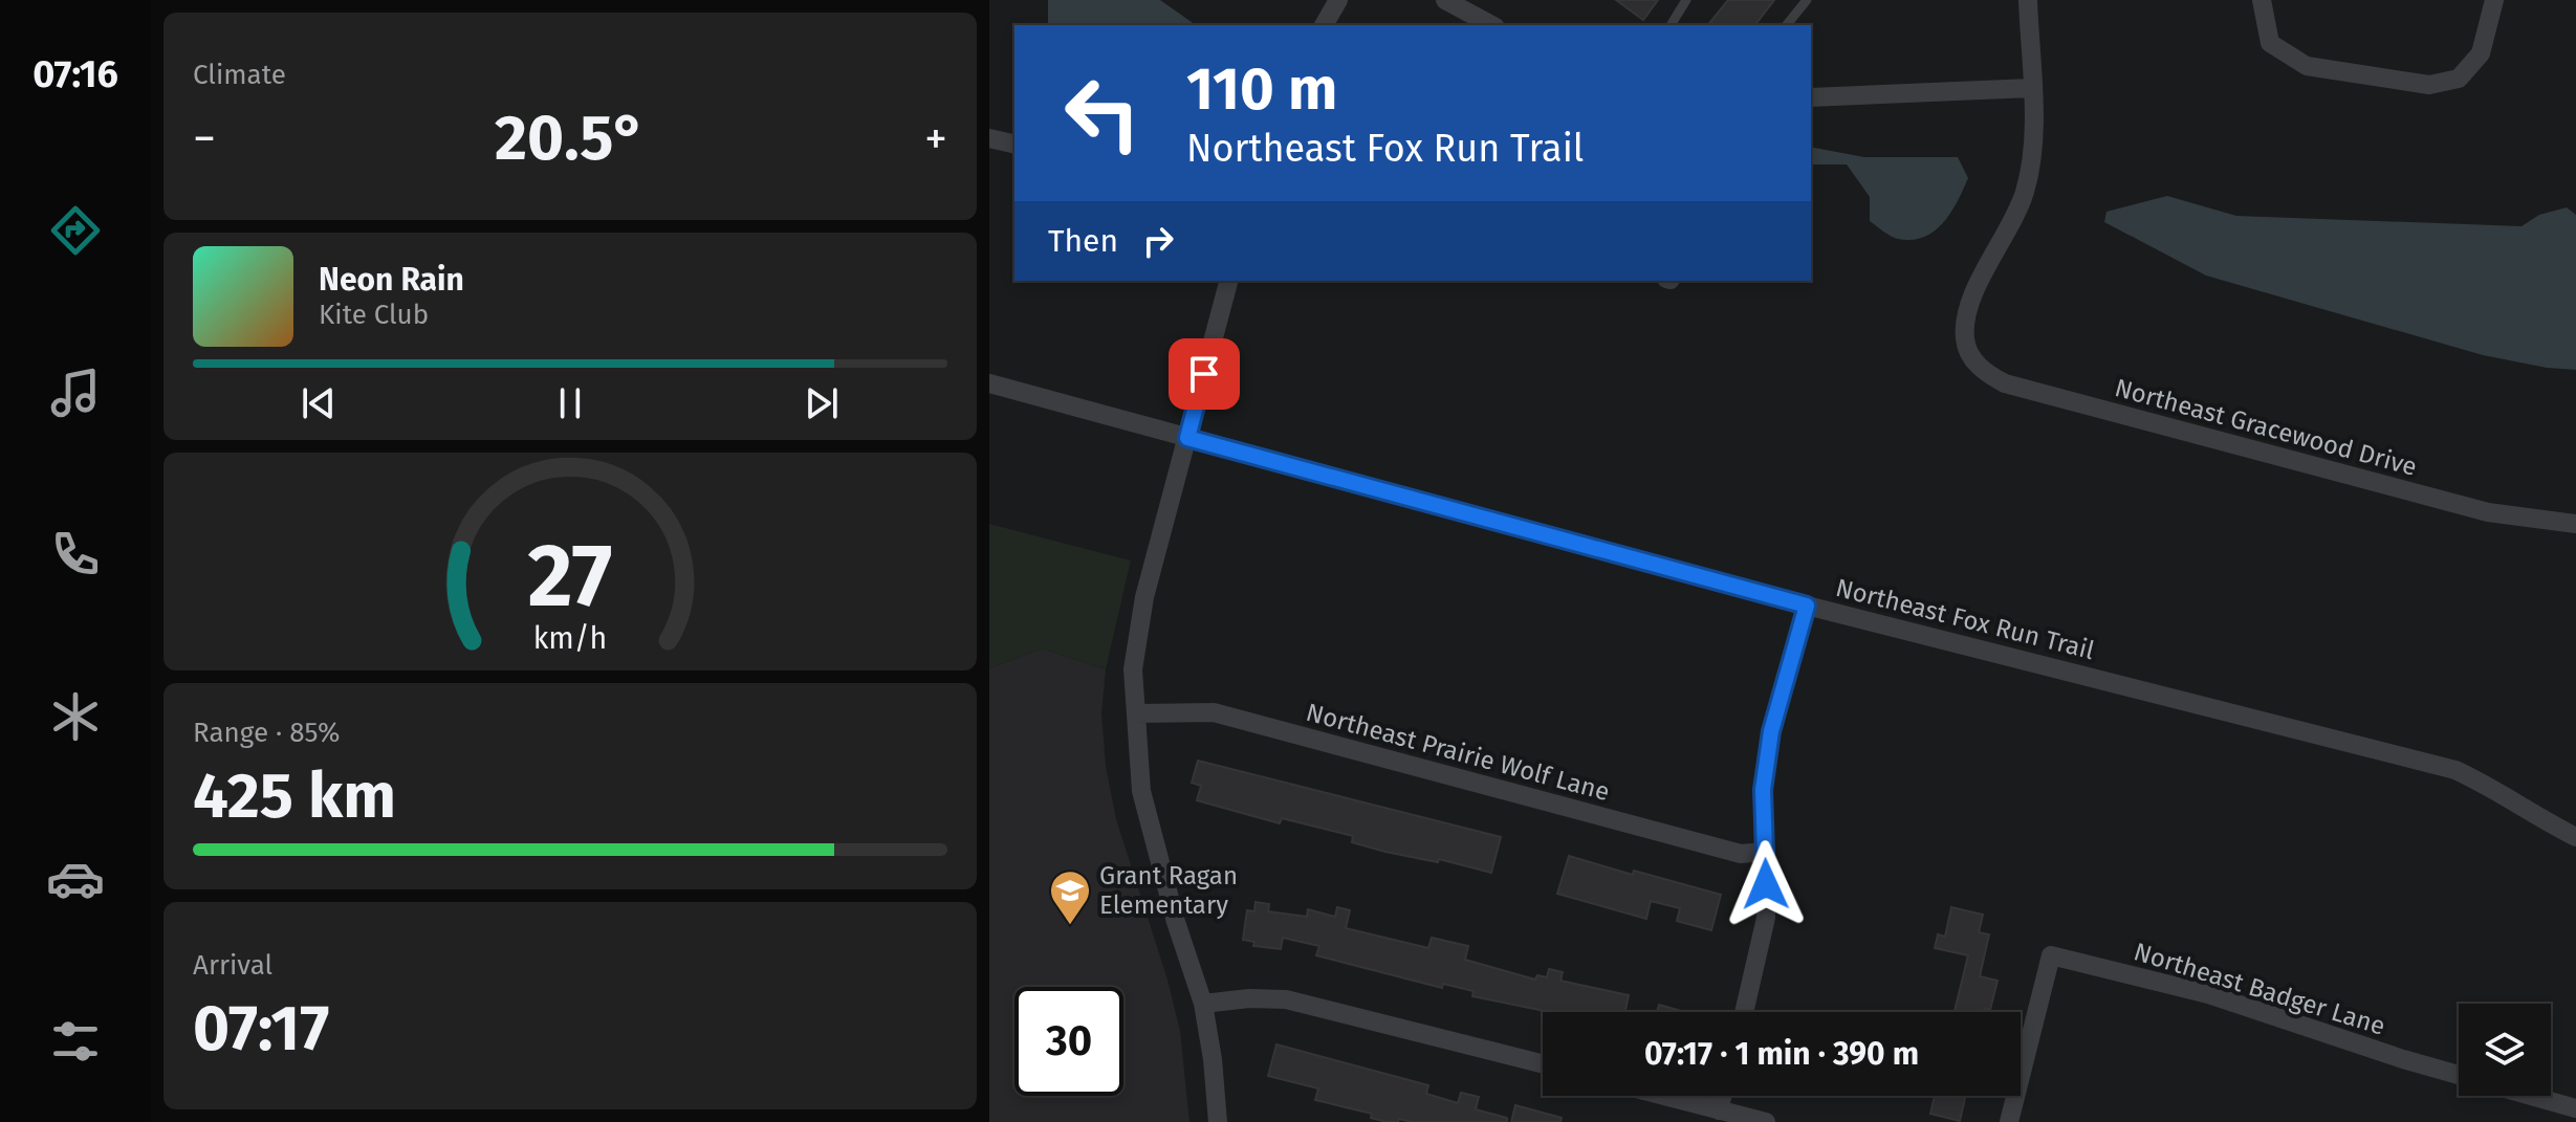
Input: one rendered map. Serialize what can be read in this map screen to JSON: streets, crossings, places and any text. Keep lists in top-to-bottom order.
{
  "streets": {
    "street": [
      "Northeast Gracewood Drive",
      "Northeast Fox Run Trail",
      "Northeast Prairie Wolf Lane",
      "Northeast Badger Lane"
    ]
  },
  "places": {
    "school or university": ["Grant Ragan Elementary"]
  },
  "page": {
    "tabs": "07:16",
    "tile": [
      "Climate",
      ["Range · 85%", "425 km"],
      ["Arrival", "07:17"]
    ],
    "turn": ["110 m", "Northeast Fox Run Trail"],
    "heat": ["−", "20.5°", "+"],
    "then": "Then",
    "song": ["Neon Rain", "Kite Club"],
    "limit": "30",
    "trip": "07:17 · 1 min · 390 m",
    "gauge": ["27", "km/h"]
  }
}
